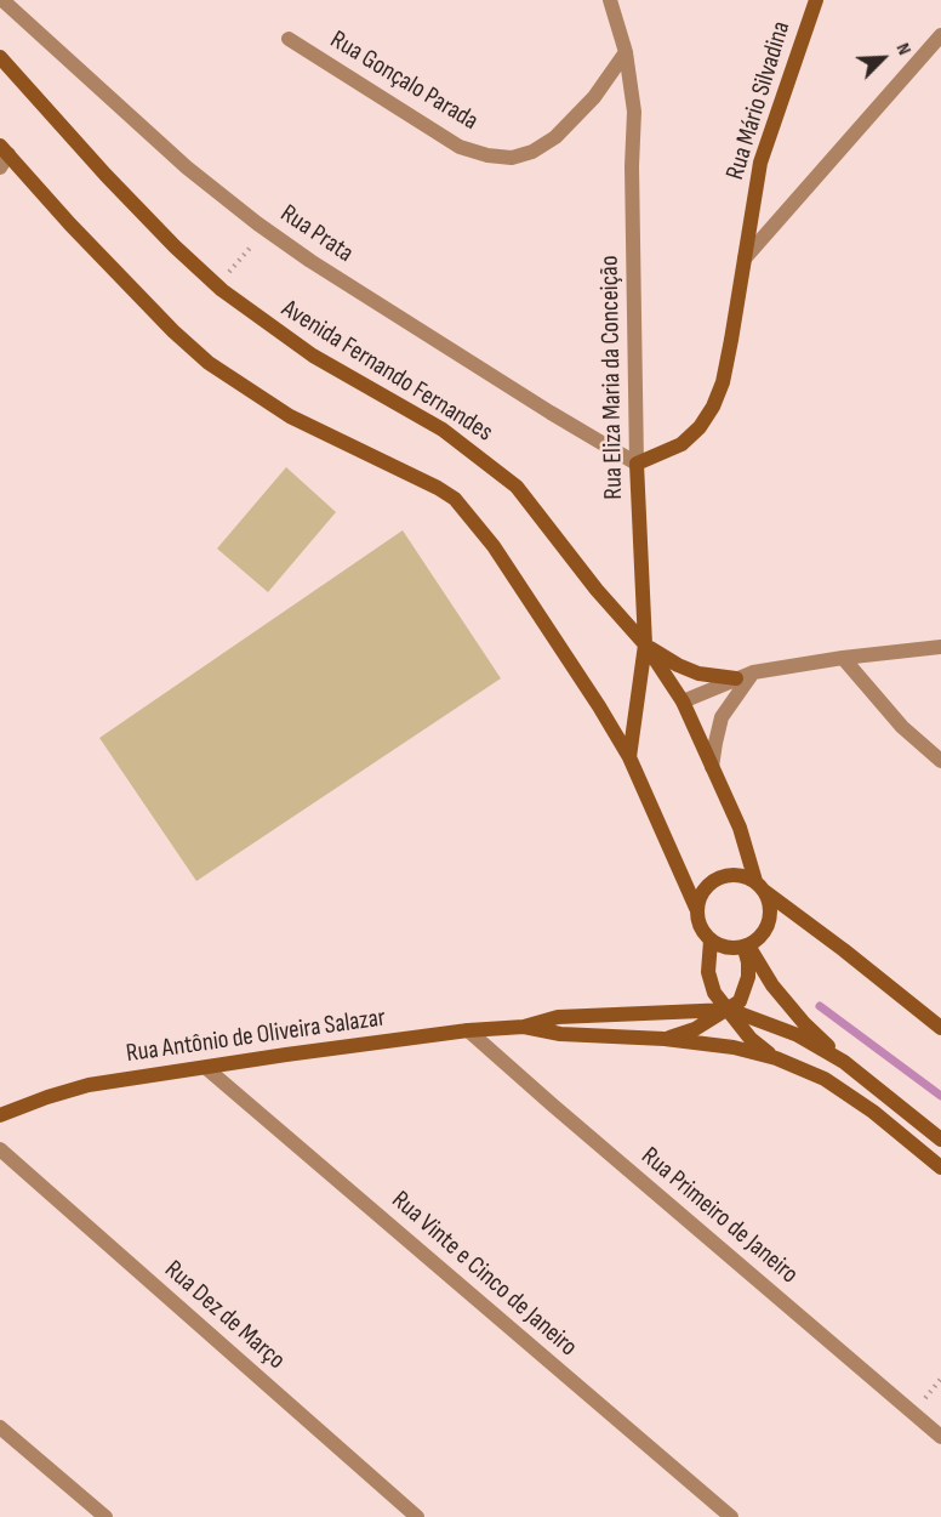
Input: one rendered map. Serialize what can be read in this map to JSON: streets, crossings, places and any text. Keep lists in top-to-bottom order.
{
  "streets": {
    "street": [
      "Rua Gonçalo Parada",
      "Rua Mário Silvadina",
      "Rua Prata",
      "Avenida Fernando Fernandes",
      "Rua Eliza Maria da Conceição",
      "Rua Antônio de Oliveira Salazar",
      "Rua Primeiro de Janeiro",
      "Rua Vinte e Cinco de Janeiro",
      "Rua Dez de Março"
    ]
  },
  "crossings": [
    ["Rua Gonçalo Parada", "Rua Eliza Maria da Conceição"],
    ["Rua Mário Silvadina", "Rua Prata"],
    ["Rua Mário Silvadina", "Rua Eliza Maria da Conceição"],
    ["Rua Prata", "Rua Eliza Maria da Conceição"],
    ["Avenida Fernando Fernandes", "Rua Eliza Maria da Conceição"],
    ["Rua Antônio de Oliveira Salazar", "Rua Primeiro de Janeiro"],
    ["Rua Antônio de Oliveira Salazar", "Rua Vinte e Cinco de Janeiro"]
  ],
  "north": "top right"
}
